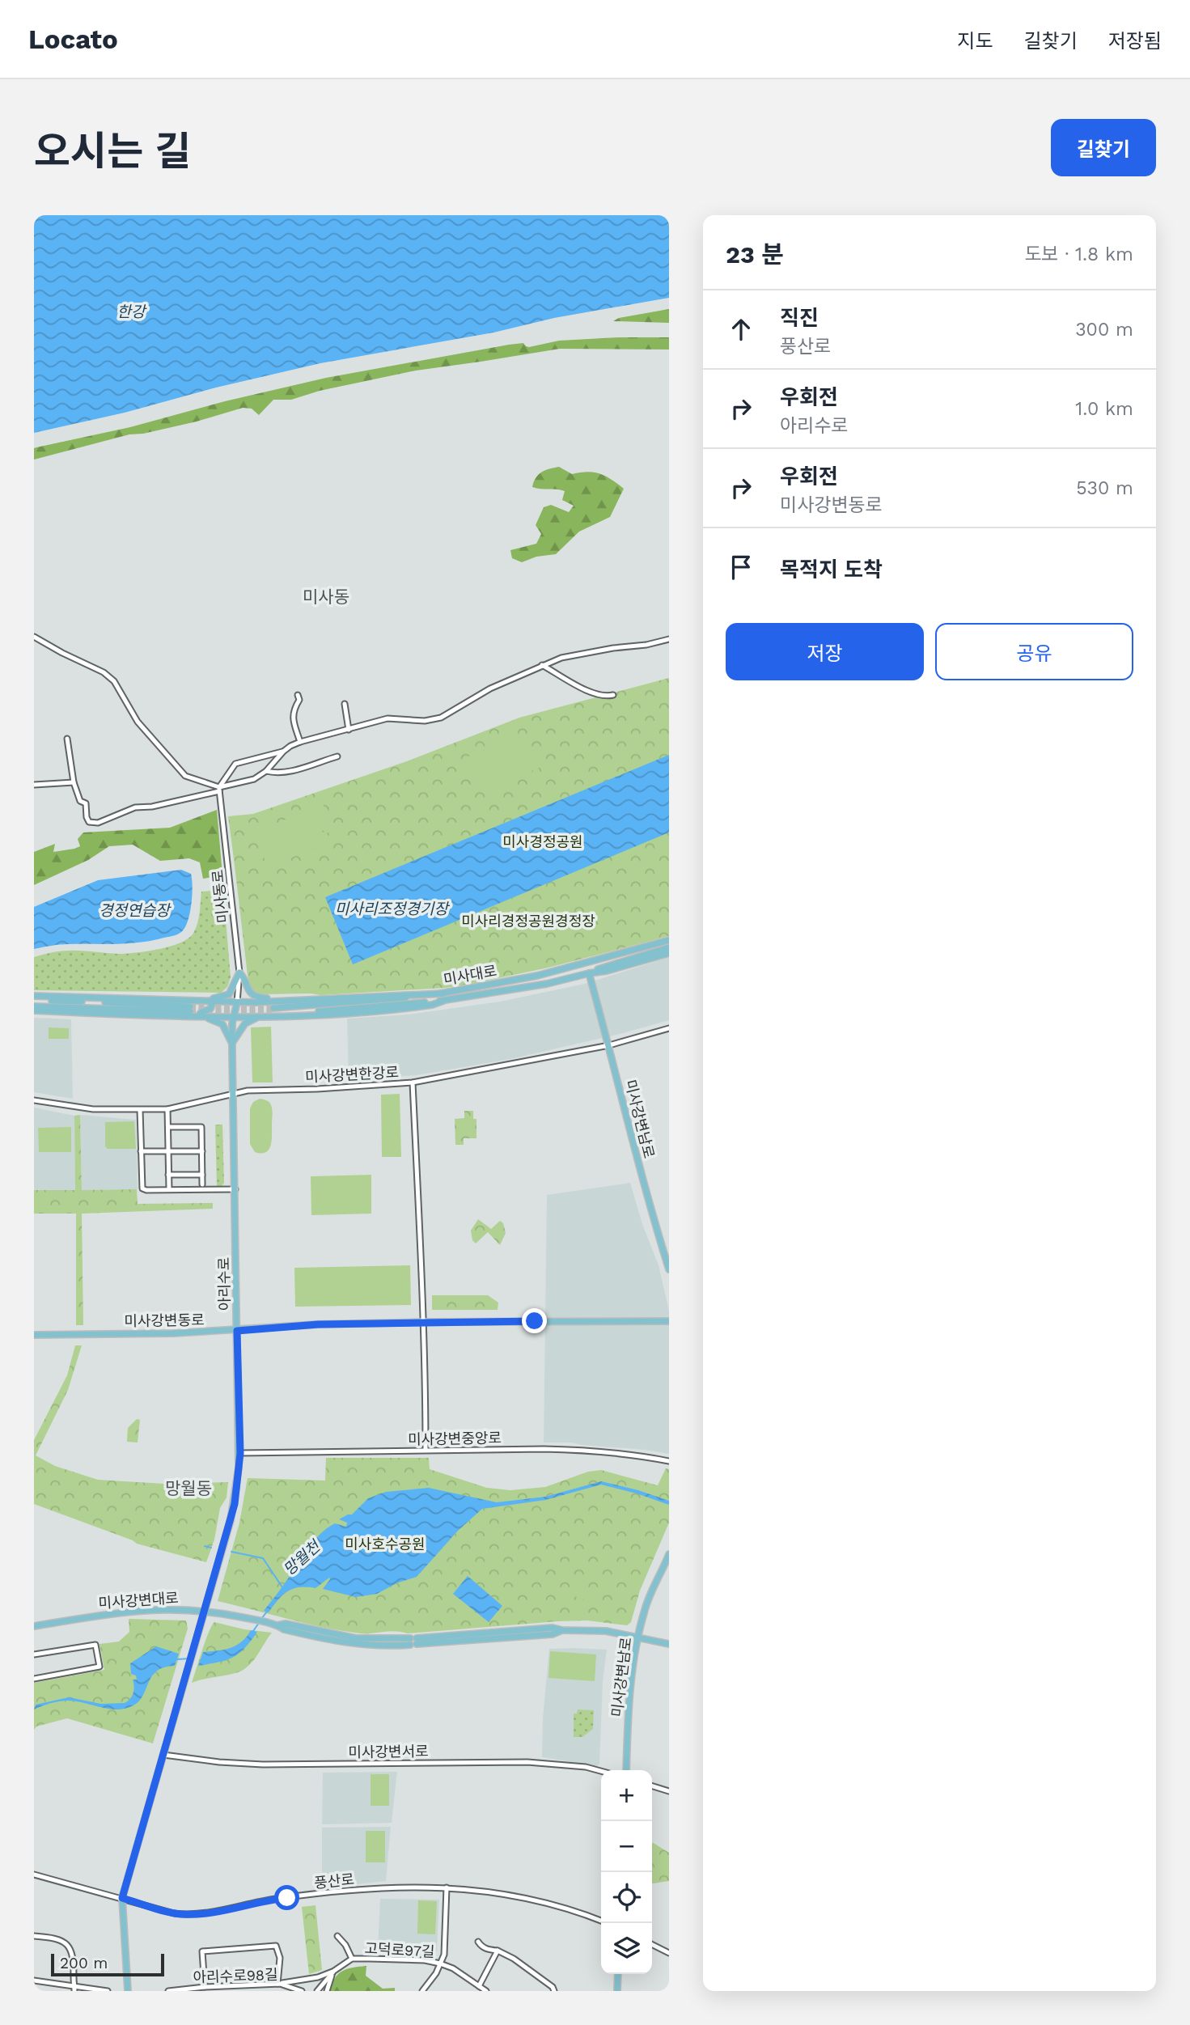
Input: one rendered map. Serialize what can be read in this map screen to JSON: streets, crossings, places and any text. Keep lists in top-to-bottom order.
{
  "streets": {
    "main road": [
      "미사대로",
      "미사강변남로",
      "아리수로",
      "미사강변동로",
      "미사강변대로"
    ],
    "street": [
      "미사동로",
      "미사강변한강로",
      "미사강변중앙로",
      "미사강변서로",
      "풍산로",
      "고덕로97길",
      "아리수로98길"
    ]
  },
  "crossings": [
    ["미사동로", "아리수로"],
    ["미사대로", "미사강변남로"],
    ["미사강변한강로", "미사강변남로"],
    ["미사강변한강로", "아리수로"],
    ["미사강변남로", "미사강변대로"],
    ["아리수로", "미사강변동로"],
    ["아리수로", "미사강변중앙로"],
    ["아리수로", "미사강변대로"],
    ["아리수로", "미사강변서로"],
    ["아리수로", "풍산로"]
  ],
  "districts": ["미사동", "망월동"],
  "water": [
    "한강",
    "미사리조정경기장",
    "경정연습장",
    "망월천"
  ],
  "parks": ["미사경정공원", "미사리경정공원경정장", "미사호수공원"],
  "scale_bar": "200 m",
  "page": {
    "header": "Locato",
    "nav": ["지도", "길찾기", "저장됨"],
    "title": "오시는 길",
    "buttons": [
      "길찾기",
      ["저장", "공유"]
    ],
    "heading": ["23 분", "도보 · 1.8 km"],
    "list": [
      ["직진", "풍산로", "300 m"],
      ["우회전", "아리수로", "1.0 km"],
      ["우회전", "미사강변동로", "530 m"],
      "목적지 도착"
    ],
    "map_buttons": ["+", "−"],
    "scale": "200 m"
  }
}
